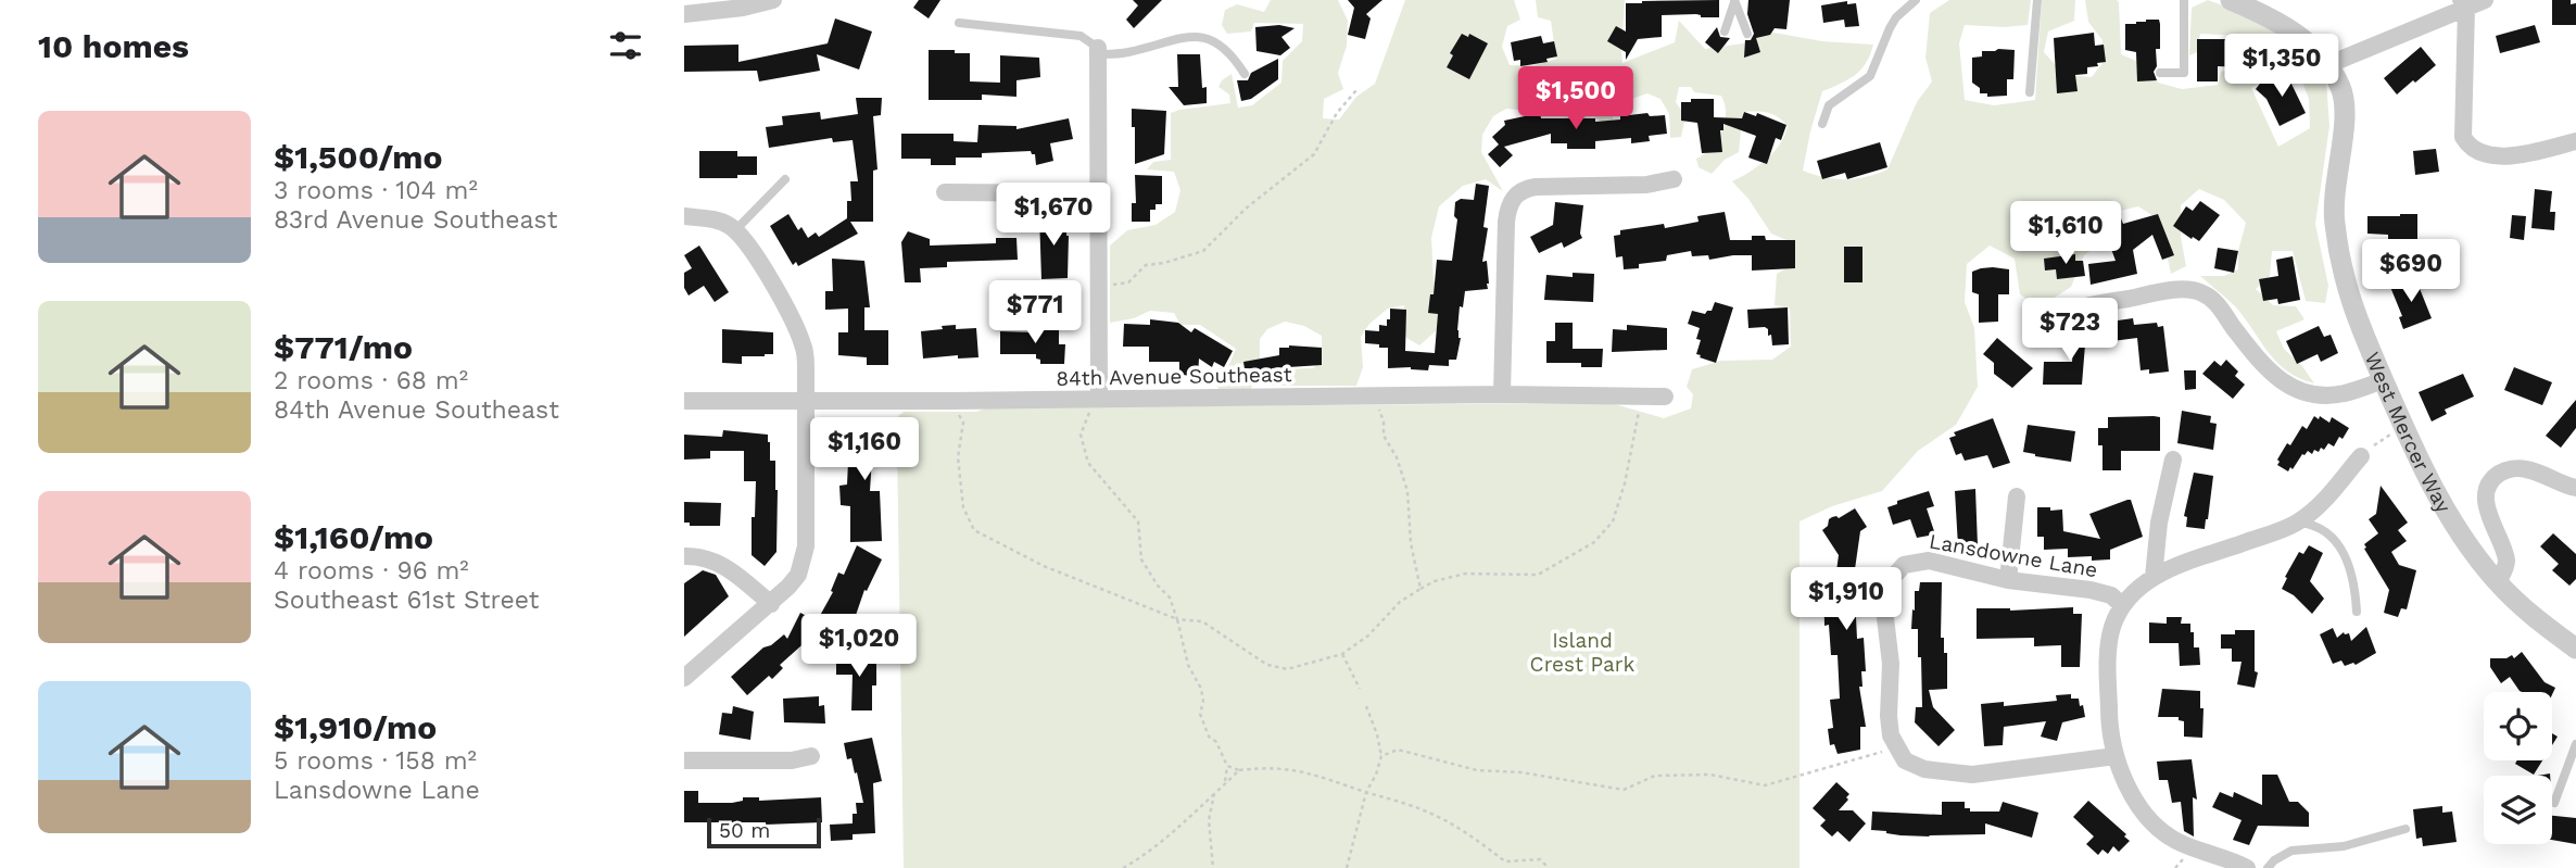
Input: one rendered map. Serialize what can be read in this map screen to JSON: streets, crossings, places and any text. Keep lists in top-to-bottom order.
{
  "streets": {
    "street": ["84th Avenue Southeast", "West Mercer Way", "Lansdowne Lane"]
  },
  "parks": ["Island Crest Park"],
  "scale_bar": "50 m",
  "page": {
    "heading": "10 homes",
    "price": [
      "$1,350",
      "$1,500",
      "$1,670",
      "$1,610",
      "$690",
      "$771",
      "$723",
      "$1,160",
      "$1,910",
      "$1,020"
    ],
    "list": [
      {
        "name": "$1,500/mo",
        "note": "3 rooms · 104 m² · 83rd Avenue Southeast"
      },
      {
        "name": "$771/mo",
        "note": "2 rooms · 68 m² · 84th Avenue Southeast"
      },
      {
        "name": "$1,160/mo",
        "note": "4 rooms · 96 m² · Southeast 61st Street"
      },
      {
        "name": "$1,910/mo",
        "note": "5 rooms · 158 m² · Lansdowne Lane"
      }
    ],
    "scale": "50 m"
  }
}
